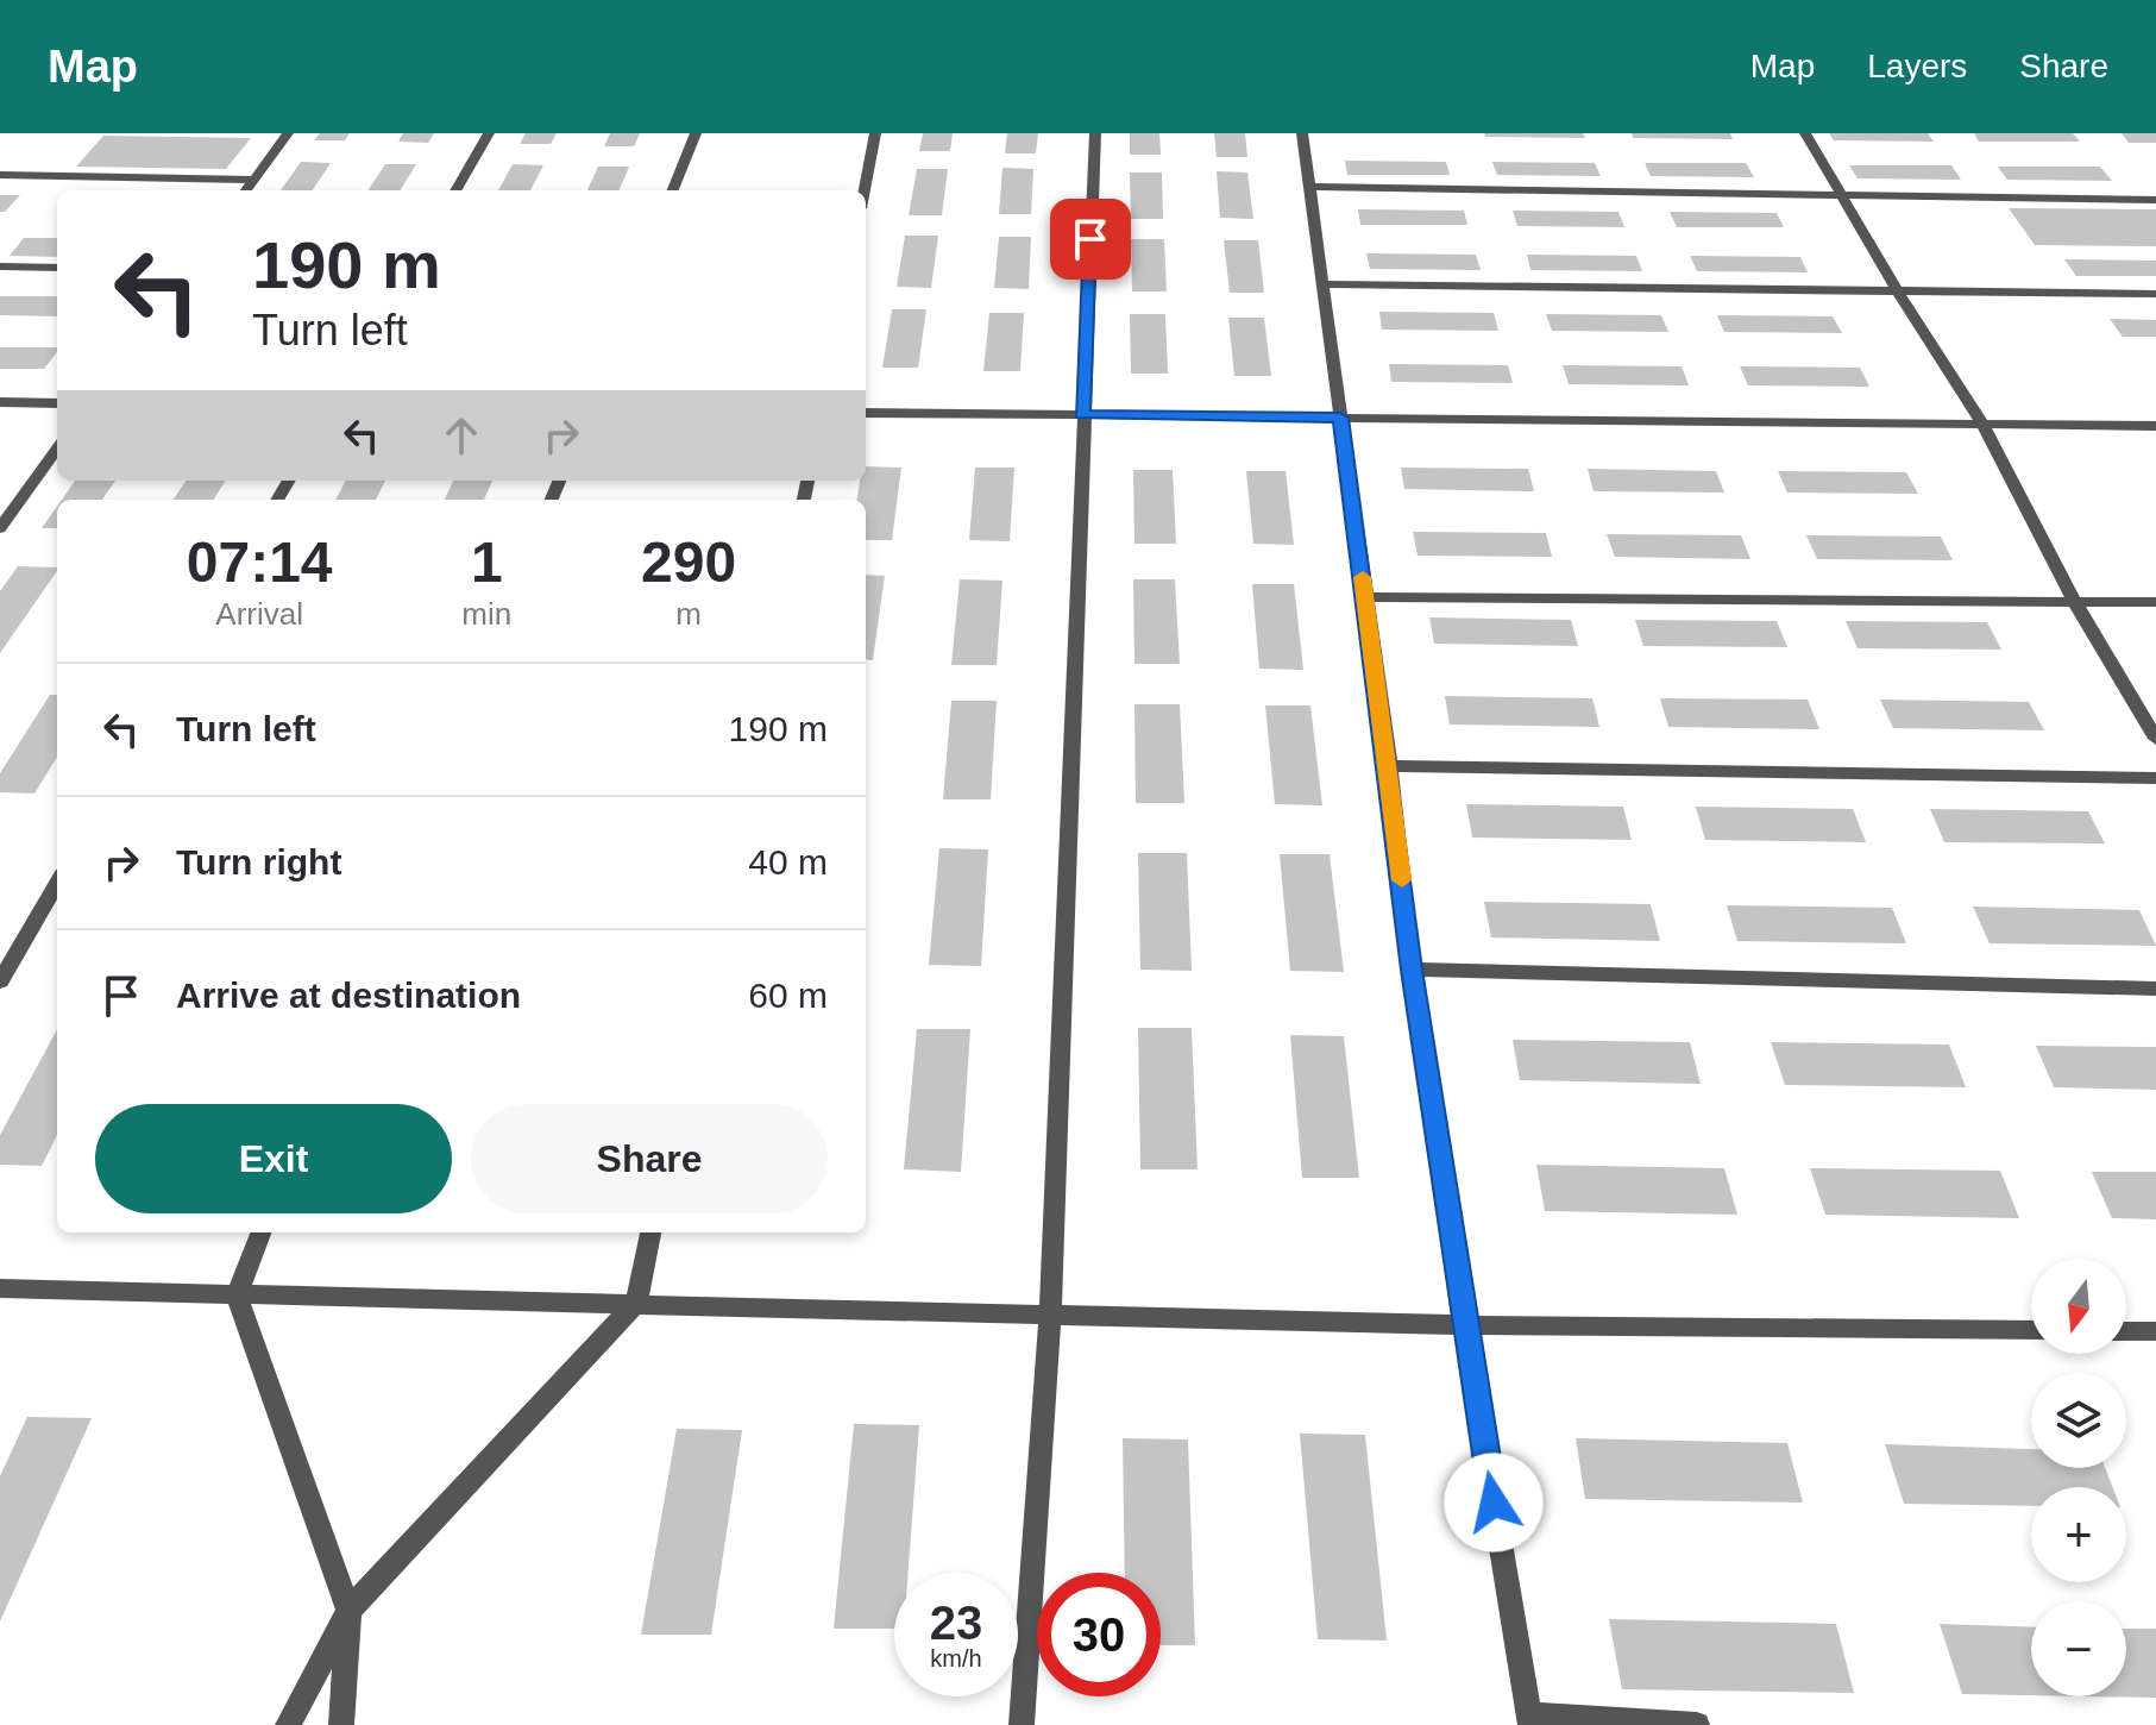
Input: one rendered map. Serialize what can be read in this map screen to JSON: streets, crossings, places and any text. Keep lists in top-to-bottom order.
{
  "north": "bottom",
  "page": {
    "header": "Map",
    "nav": ["Map", "Layers", "Share"],
    "turn": ["190 m", "Turn left"],
    "eta": [
      "07:14",
      "Arrival",
      "1",
      "min",
      "290",
      "m"
    ],
    "list": [
      {
        "name": "Turn left",
        "value": "190 m"
      },
      {
        "name": "Turn right",
        "value": "40 m"
      },
      {
        "name": "Arrive at destination",
        "value": "60 m"
      }
    ],
    "buttons": ["Exit", "Share"],
    "map_buttons": ["+", "−"],
    "speed": "23 km/h",
    "limit": "30"
  }
}
